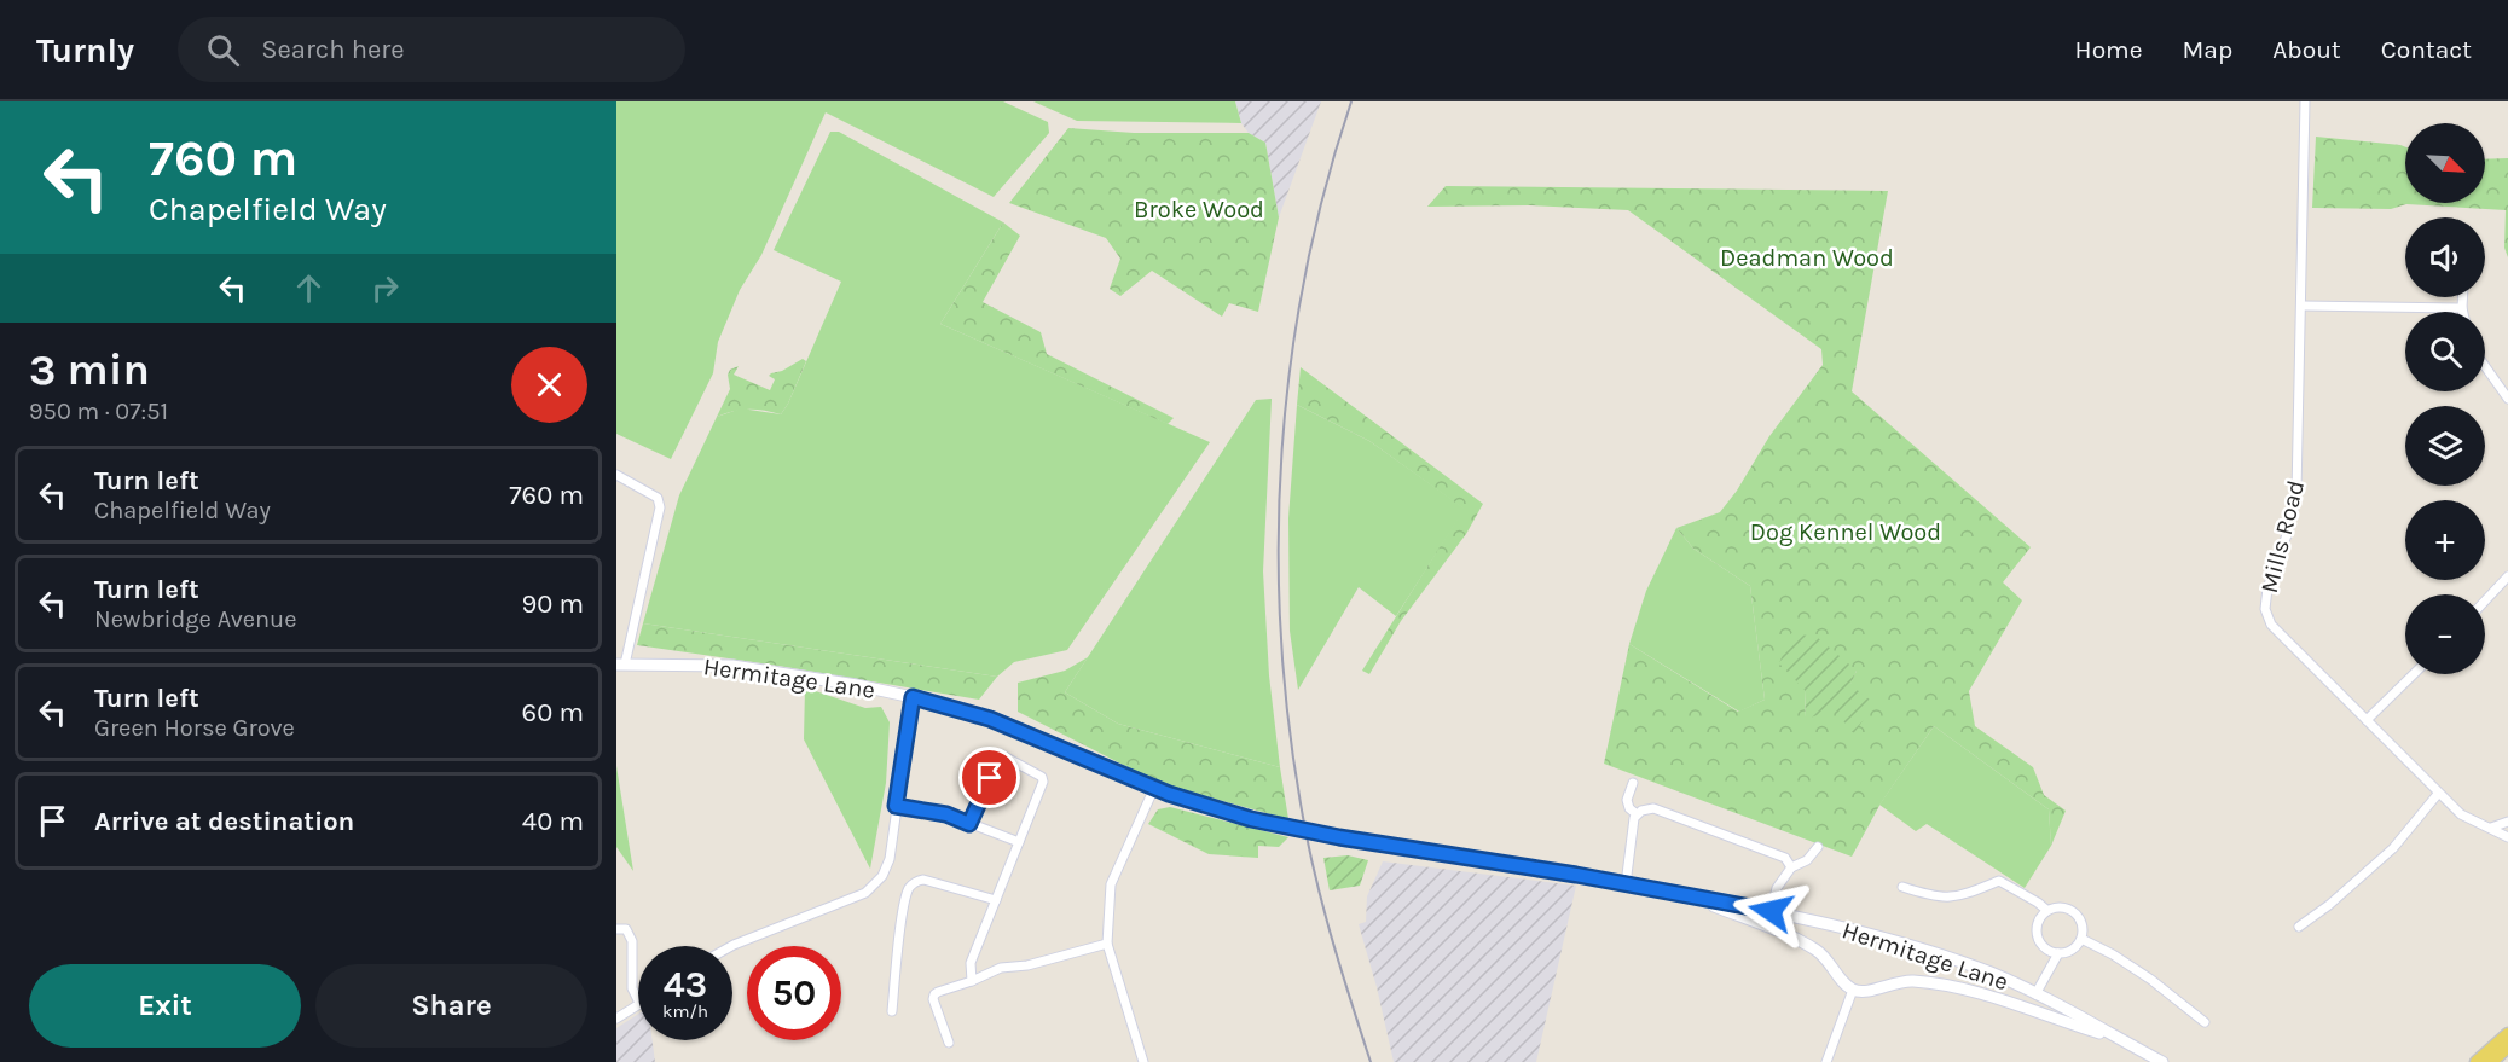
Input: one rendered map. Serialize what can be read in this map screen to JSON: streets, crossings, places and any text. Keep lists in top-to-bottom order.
{
  "streets": {
    "main road": ["Hermitage Lane"],
    "street": ["Mills Road"]
  },
  "parks": ["Broke Wood", "Deadman Wood", "Dog Kennel Wood"],
  "north": "bottom right",
  "page": {
    "header": "Turnly",
    "search": "Search here",
    "nav": [
      "Home",
      "Map",
      "About",
      "Contact"
    ],
    "turn": ["760 m", "Chapelfield Way"],
    "map_buttons": ["+", "−"],
    "heading": ["3 min", "950 m · 07:51"],
    "list": [
      {
        "name": "Turn left",
        "note": "Chapelfield Way",
        "value": "760 m"
      },
      {
        "name": "Turn left",
        "note": "Newbridge Avenue",
        "value": "90 m"
      },
      {
        "name": "Turn left",
        "note": "Green Horse Grove",
        "value": "60 m"
      },
      {
        "name": "Arrive at destination",
        "value": "40 m"
      }
    ],
    "speed": "43 km/h",
    "limit": "50",
    "buttons": ["Exit", "Share"]
  }
}
